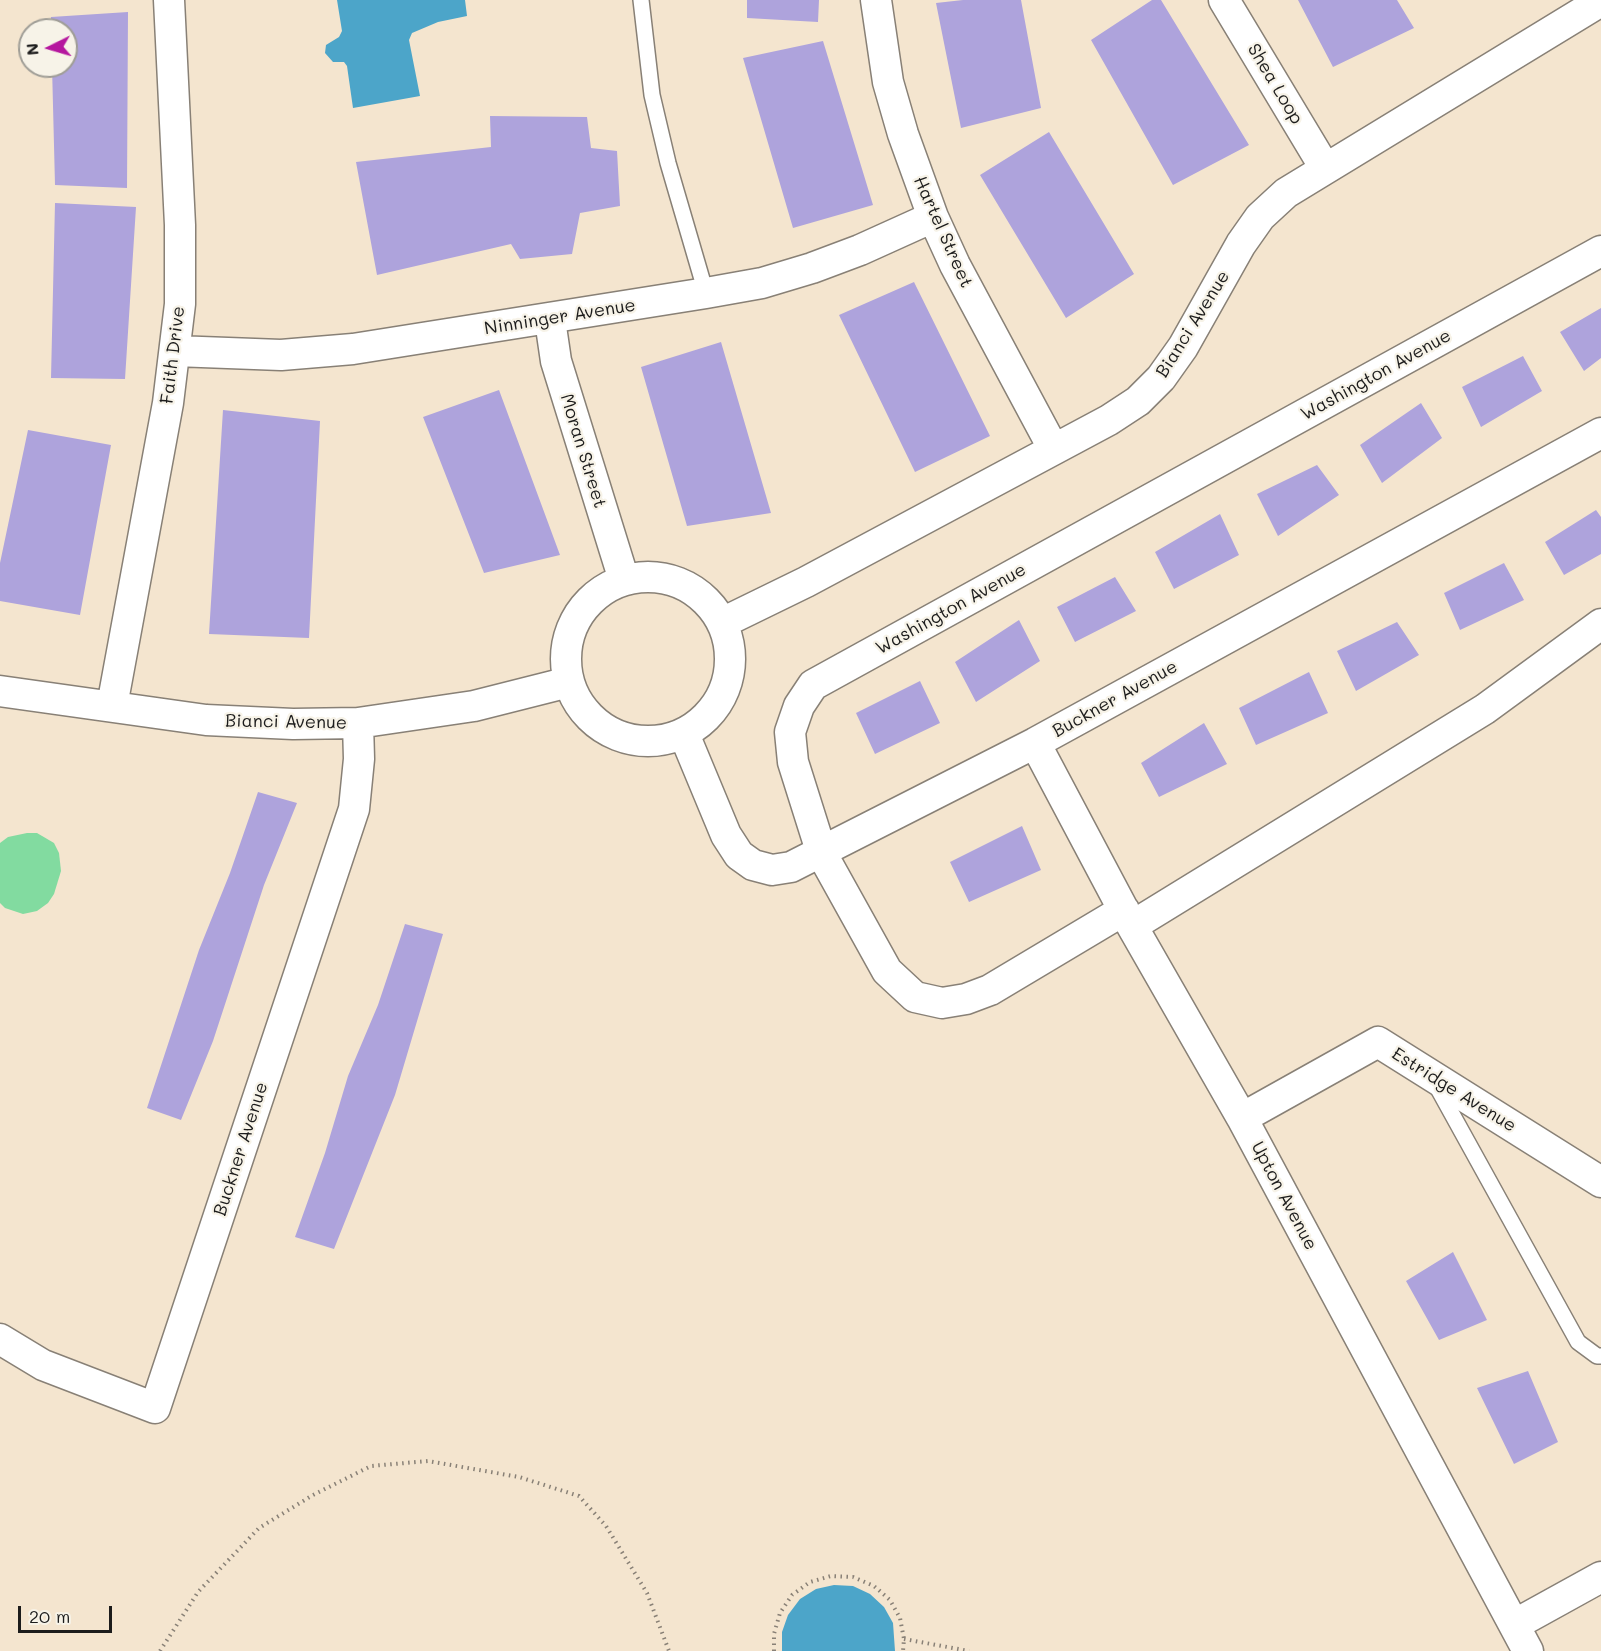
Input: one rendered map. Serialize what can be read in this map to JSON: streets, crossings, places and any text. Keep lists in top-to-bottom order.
{
  "streets": {
    "street": [
      "Shea Loop",
      "Hartel Street",
      "Ninninger Avenue",
      "Bianci Avenue",
      "Faith Drive",
      "Washington Avenue",
      "Moran Street",
      "Buckner Avenue",
      "Estridge Avenue",
      "Upton Avenue"
    ]
  },
  "crossings": [
    ["Shea Loop", "Bianci Avenue"],
    ["Hartel Street", "Ninninger Avenue"],
    ["Hartel Street", "Bianci Avenue"],
    ["Ninninger Avenue", "Faith Drive"],
    ["Ninninger Avenue", "Moran Street"],
    ["Bianci Avenue", "Faith Drive"],
    ["Bianci Avenue", "Moran Street"],
    ["Bianci Avenue", "Buckner Avenue"],
    ["Washington Avenue", "Buckner Avenue"],
    ["Washington Avenue", "Upton Avenue"],
    ["Moran Street", "Buckner Avenue"],
    ["Buckner Avenue", "Upton Avenue"],
    ["Estridge Avenue", "Upton Avenue"]
  ],
  "scale_bar": "20 m",
  "north": "left"
}
